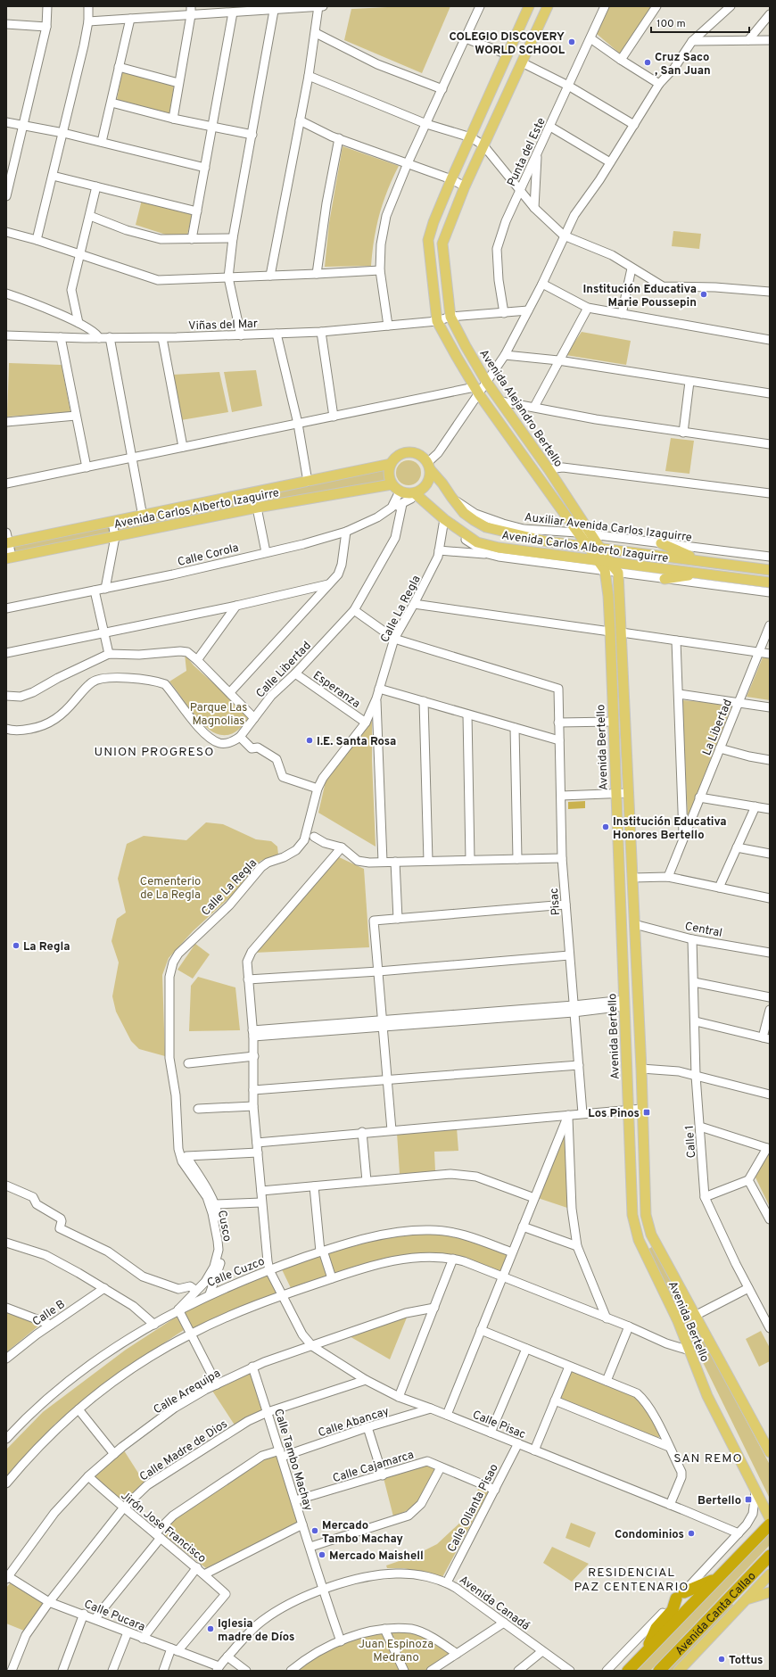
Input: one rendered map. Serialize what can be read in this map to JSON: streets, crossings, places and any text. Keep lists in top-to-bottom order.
{
  "streets": {
    "highway": ["Avenida Canta Callao"],
    "main road": ["Avenida Alejandro Bertello", "Avenida Carlos Alberto Izaguirre", "Avenida Bertello"],
    "street": [
      "Punta del Este",
      "Viñas del Mar",
      "Auxiliar Avenida Carlos Izaguirre",
      "Calle Corola",
      "Calle La Regla",
      "Calle Libertad",
      "Esperanza",
      "La Libertad",
      "Pisac",
      "Central",
      "Calle 1",
      "Cusco",
      "Calle Cuzco",
      "Calle B",
      "Calle Arequipa",
      "Calle Abancay",
      "Calle Pisac",
      "Calle Madre de Dios",
      "Calle Tambo Machay",
      "Calle Cajamarca",
      "Calle Ollanta Pisao",
      "Jirón Jose Francisco",
      "Avenida Canadá",
      "Calle Pucara"
    ]
  },
  "crossings": [
    ["Punta del Este", "Viñas del Mar"],
    ["Viñas del Mar", "Avenida Alejandro Bertello"],
    ["Avenida Alejandro Bertello", "Avenida Carlos Alberto Izaguirre"],
    ["Avenida Alejandro Bertello", "Auxiliar Avenida Carlos Izaguirre"],
    ["Avenida Alejandro Bertello", "Avenida Bertello"],
    ["Avenida Carlos Alberto Izaguirre", "Auxiliar Avenida Carlos Izaguirre"],
    ["Avenida Carlos Alberto Izaguirre", "Calle Corola"],
    ["Avenida Carlos Alberto Izaguirre", "Calle La Regla"],
    ["Avenida Carlos Alberto Izaguirre", "Avenida Bertello"],
    ["Auxiliar Avenida Carlos Izaguirre", "Avenida Bertello"],
    ["Calle La Regla", "Esperanza"],
    ["Calle La Regla", "Pisac"],
    ["Calle La Regla", "Cusco"],
    ["Calle Libertad", "Esperanza"],
    ["Avenida Bertello", "Central"],
    ["Central", "Calle 1"],
    ["Cusco", "Calle Cuzco"],
    ["Calle Cuzco", "Calle Pisac"],
    ["Calle Arequipa", "Calle Pisac"],
    ["Calle Arequipa", "Calle Tambo Machay"],
    ["Calle Arequipa", "Jirón Jose Francisco"],
    ["Calle Arequipa", "Calle Pucara"],
    ["Calle Abancay", "Calle Pisac"],
    ["Calle Abancay", "Calle Tambo Machay"],
    ["Calle Abancay", "Jirón Jose Francisco"],
    ["Calle Abancay", "Calle Pucara"],
    ["Calle Pisac", "Calle Madre de Dios"],
    ["Calle Pisac", "Calle Ollanta Pisao"],
    ["Calle Madre de Dios", "Calle Tambo Machay"],
    ["Calle Madre de Dios", "Jirón Jose Francisco"],
    ["Calle Madre de Dios", "Calle Pucara"],
    ["Calle Tambo Machay", "Calle Cajamarca"],
    ["Calle Tambo Machay", "Avenida Canadá"],
    ["Calle Cajamarca", "Calle Ollanta Pisao"],
    ["Calle Ollanta Pisao", "Avenida Canadá"],
    ["Jirón Jose Francisco", "Calle Pucara"],
    ["Avenida Canadá", "Calle Pucara"]
  ],
  "districts": ["UNION PROGRESO", "SAN REMO", "RESIDENCIAL PAZ CENTENARIO"],
  "parks": ["Parque Las Magnolias", "Cementerio de La Regla", "Juan Espinoza Medrano"],
  "places": {
    "other": [
      "COLEGIO DISCOVERY WORLD SCHOOL",
      "Cruz Saco , San Juan",
      "Institución Educativa Marie Poussepin",
      "I.E. Santa Rosa",
      "Institución Educativa Honores Bertello",
      "La Regla",
      "Mercado Tambo Machay",
      "Condominios",
      "Mercado Maishell",
      "Iglesia madre de Díos",
      "Tottus"
    ],
    "transit": ["Los Pinos", "Bertello"]
  },
  "scale_bar": "100 m"
}
